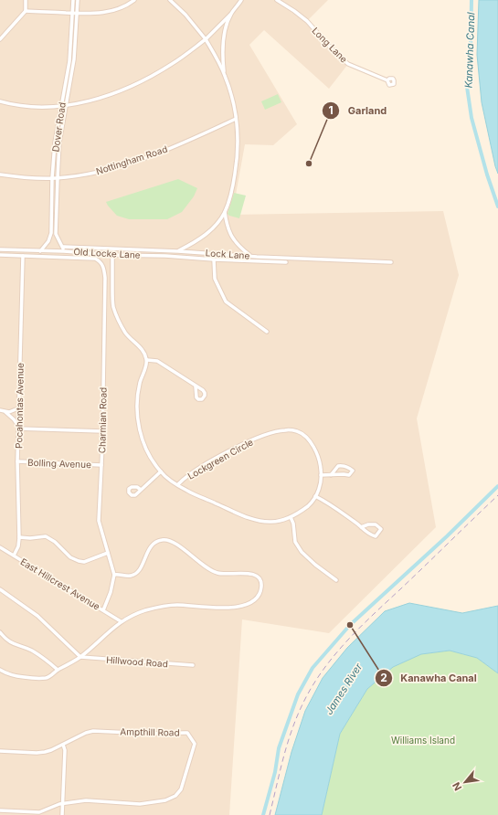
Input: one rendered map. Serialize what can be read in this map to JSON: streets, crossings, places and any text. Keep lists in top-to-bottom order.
{
  "streets": {
    "street": [
      "Long Lane",
      "Dover Road",
      "Nottingham Road",
      "Old Locke Lane",
      "Lock Lane",
      "Pocahontas Avenue",
      "Charmian Road",
      "Lockgreen Circle",
      "Bolling Avenue",
      "East Hillcrest Avenue",
      "Hillwood Road",
      "Ampthill Road"
    ]
  },
  "crossings": [
    ["Dover Road", "Nottingham Road"],
    ["Dover Road", "Old Locke Lane"],
    ["Dover Road", "Lock Lane"],
    ["Pocahontas Avenue", "Charmian Road"],
    ["Pocahontas Avenue", "Bolling Avenue"],
    ["Pocahontas Avenue", "East Hillcrest Avenue"],
    ["Charmian Road", "Bolling Avenue"],
    ["Charmian Road", "East Hillcrest Avenue"]
  ],
  "water": ["Kanawha Canal", "James River"],
  "parks": ["Williams Island"],
  "places": ["Garland", "Kanawha Canal"],
  "north": "bottom left"
}
